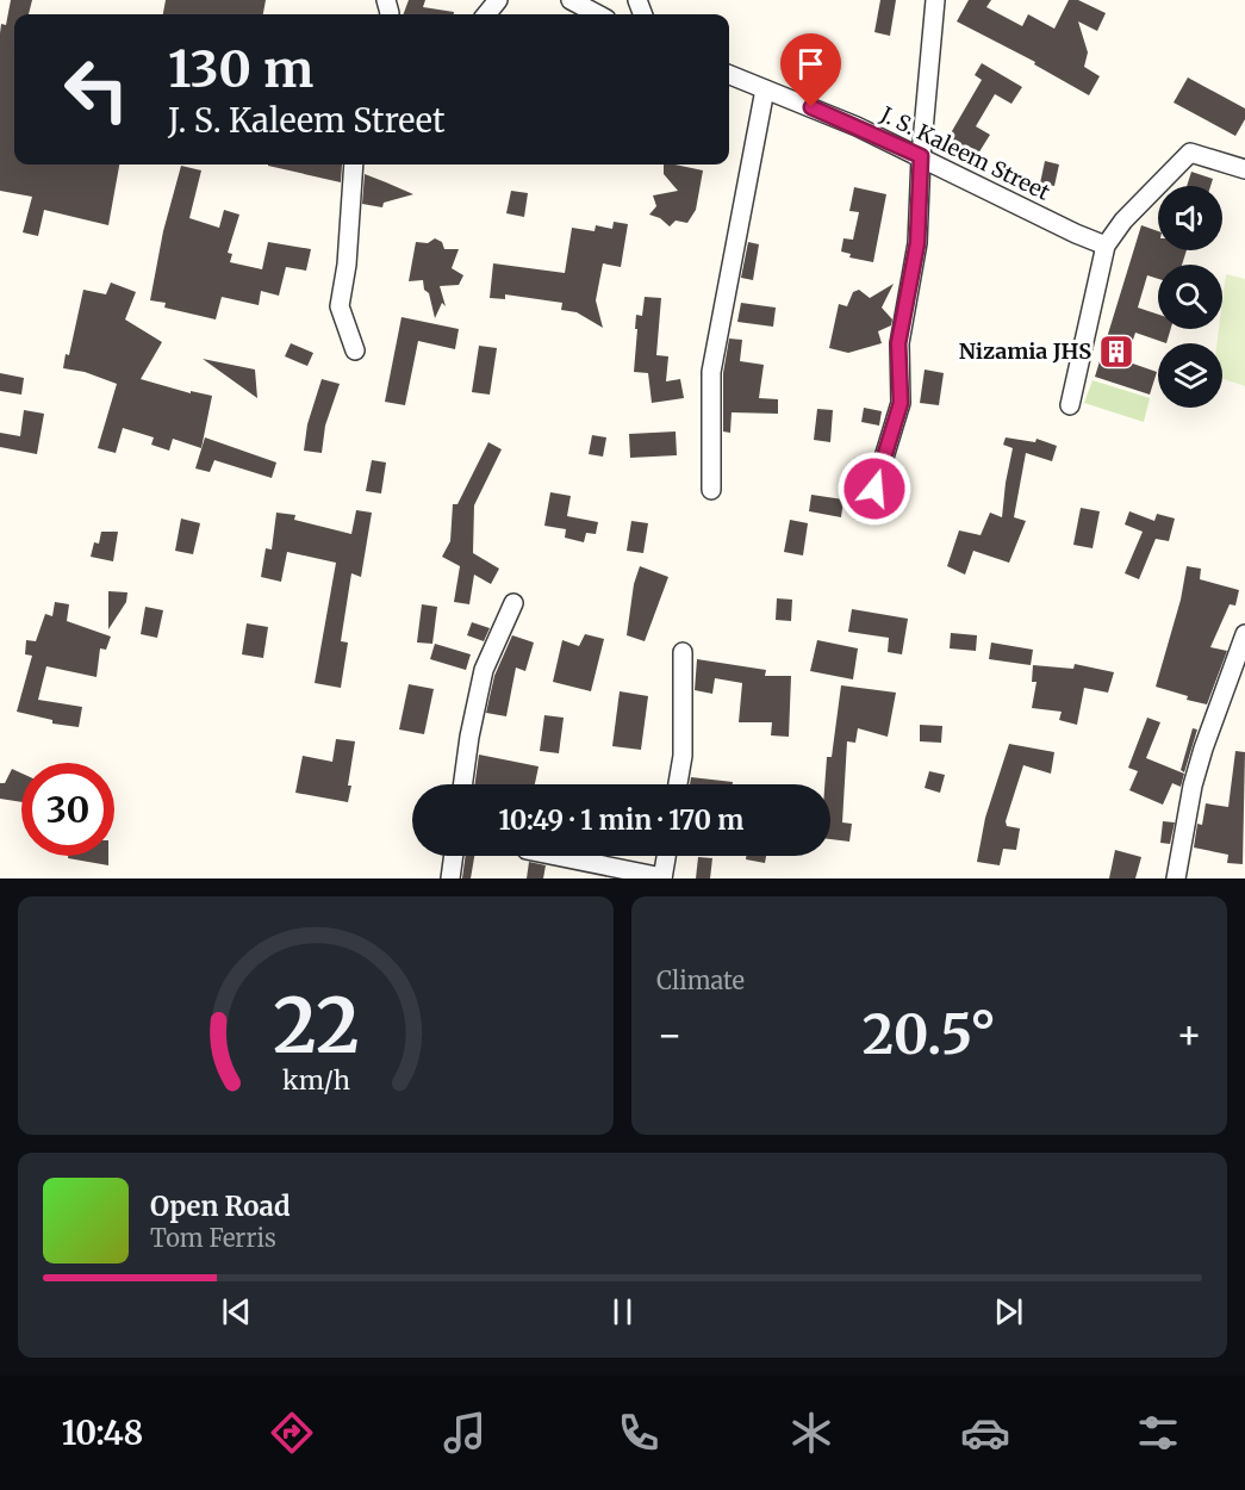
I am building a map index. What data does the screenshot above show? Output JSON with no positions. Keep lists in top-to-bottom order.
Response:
{
  "streets": {
    "street": ["J. S. Kaleem Street"]
  },
  "places": {
    "building": ["Nizamia JHS"]
  },
  "page": {
    "turn": ["130 m", "J. S. Kaleem Street"],
    "limit": "30",
    "trip": "10:49 · 1 min · 170 m",
    "tile": "Climate",
    "heat": ["−", "20.5°", "+"],
    "song": ["Open Road", "Tom Ferris"],
    "tabs": "10:48",
    "gauge": ["22", "km/h"]
  }
}
